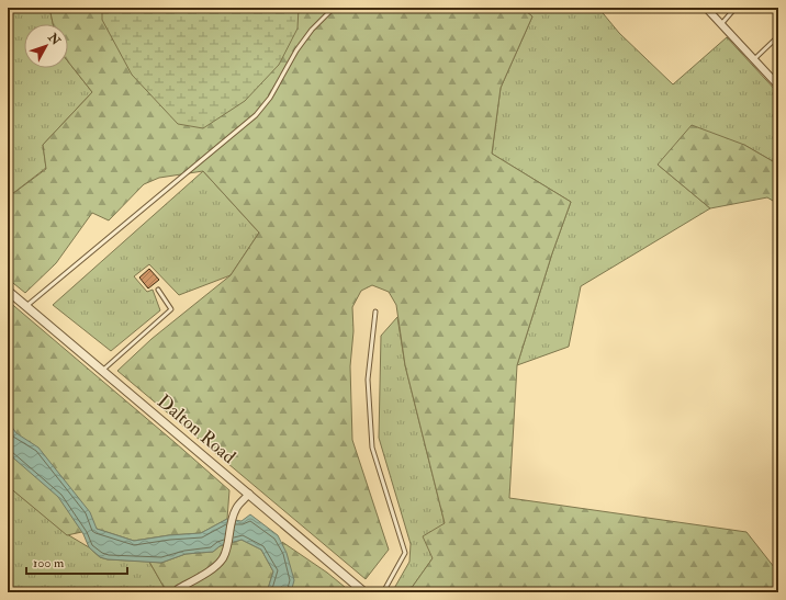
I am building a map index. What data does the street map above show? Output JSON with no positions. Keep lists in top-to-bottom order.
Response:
{
  "streets": {
    "street": ["Dalton Road"]
  },
  "scale_bar": "100 m",
  "north": "top right"
}
